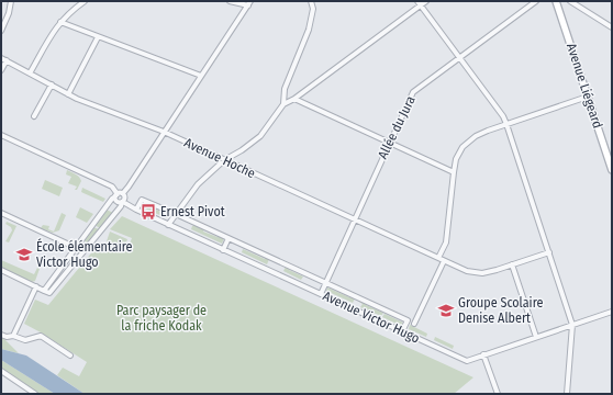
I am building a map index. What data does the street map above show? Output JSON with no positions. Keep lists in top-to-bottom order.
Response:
{
  "streets": {
    "street": [
      "Avenue Liégeard",
      "Allée du Jura",
      "Avenue Hoche",
      "Avenue Victor Hugo"
    ]
  },
  "crossings": [
    ["Allée du Jura", "Avenue Hoche"],
    ["Allée du Jura", "Avenue Victor Hugo"]
  ],
  "parks": ["Parc paysager de la friche Kodak"],
  "places": {
    "bus stop": ["Ernest Pivot"],
    "school or university": ["École élémentaire Victor Hugo", "Groupe Scolaire Denise Albert"]
  }
}
